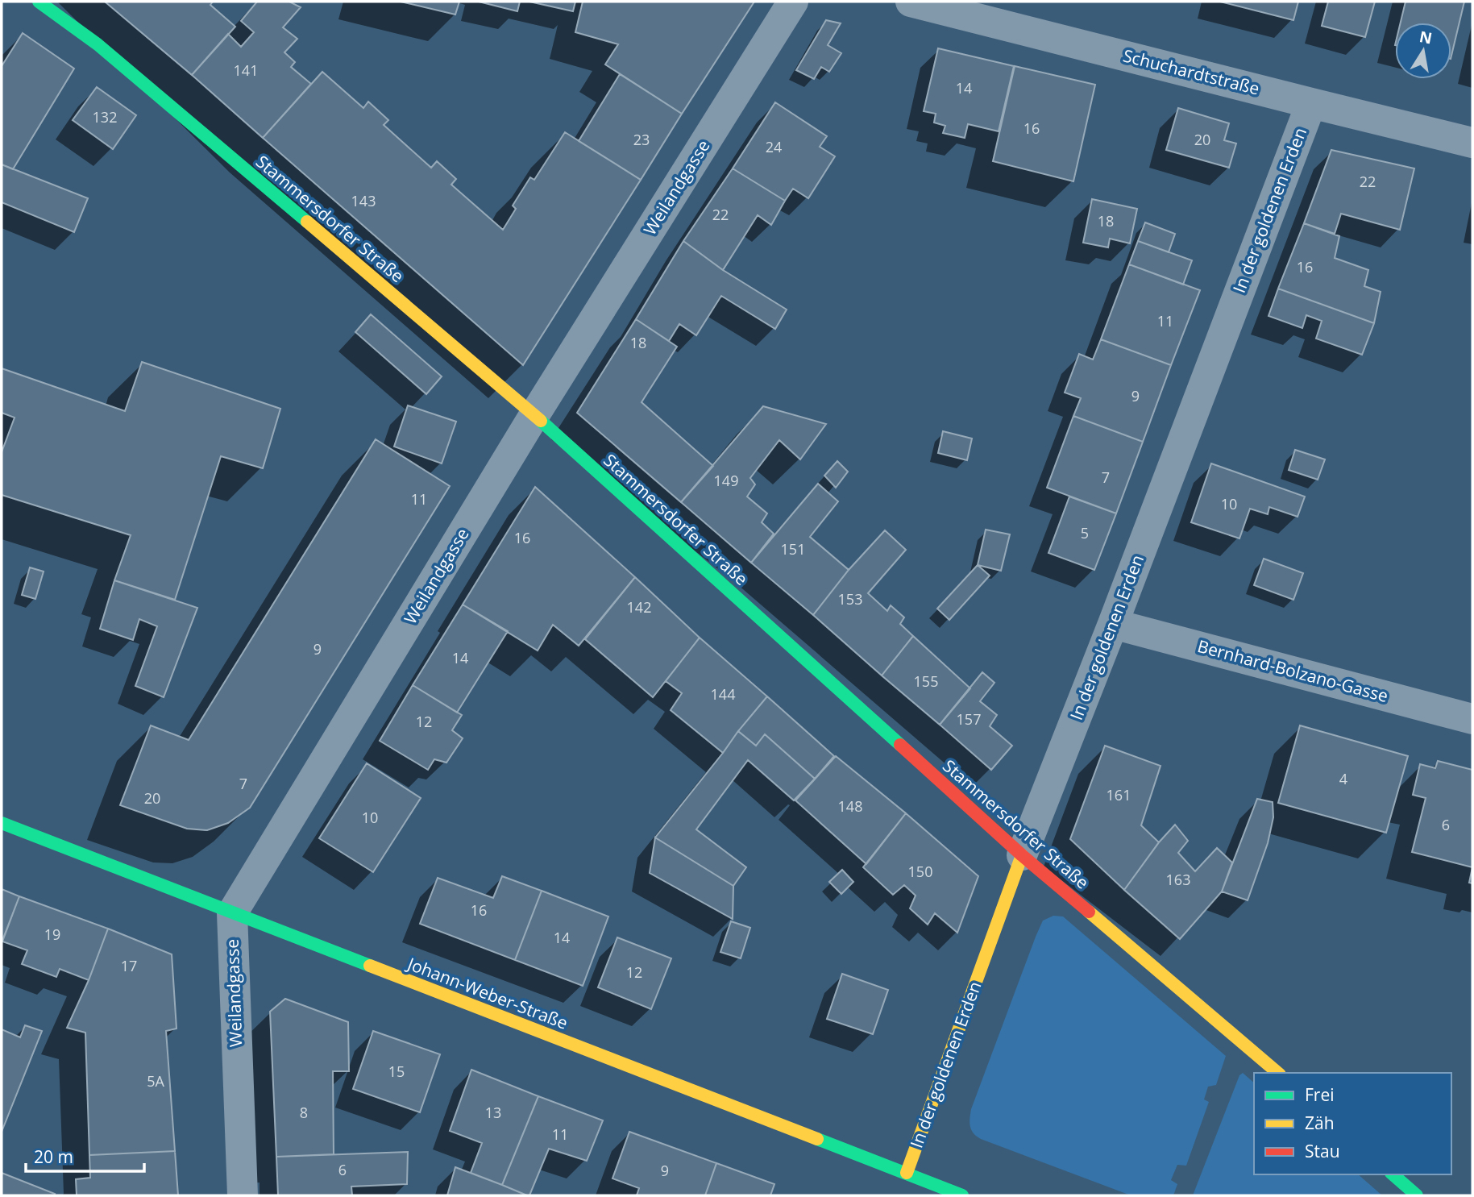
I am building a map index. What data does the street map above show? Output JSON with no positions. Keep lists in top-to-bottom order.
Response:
{
  "streets": {
    "main road": ["In der goldenen Erden", "Stammersdorfer Straße", "Johann-Weber-Straße"],
    "street": ["Schuchardtstraße", "Weilandgasse", "Bernhard-Bolzano-Gasse"]
  },
  "crossings": [
    ["Schuchardtstraße", "In der goldenen Erden"],
    ["Weilandgasse", "Stammersdorfer Straße"],
    ["Weilandgasse", "Johann-Weber-Straße"],
    ["In der goldenen Erden", "Stammersdorfer Straße"],
    ["In der goldenen Erden", "Bernhard-Bolzano-Gasse"],
    ["In der goldenen Erden", "Johann-Weber-Straße"]
  ],
  "house_numbers": [
    "141",
    "14",
    "132",
    "16",
    "23",
    "20",
    "24",
    "22",
    "143",
    "22",
    "18",
    "16",
    "11",
    "18",
    "9",
    "7",
    "149",
    "11",
    "10",
    "5",
    "16",
    "151",
    "153",
    "142",
    "9",
    "14",
    "155",
    "144",
    "157",
    "12",
    "4",
    "7",
    "161",
    "20",
    "148",
    "10",
    "6",
    "150",
    "163",
    "16",
    "19",
    "14",
    "17",
    "12",
    "15",
    "5A",
    "8",
    "13",
    "11",
    "6",
    "9"
  ],
  "legend": ["Frei", "Zäh", "Stau"],
  "scale_bar": "20 m",
  "north": "top"
}
